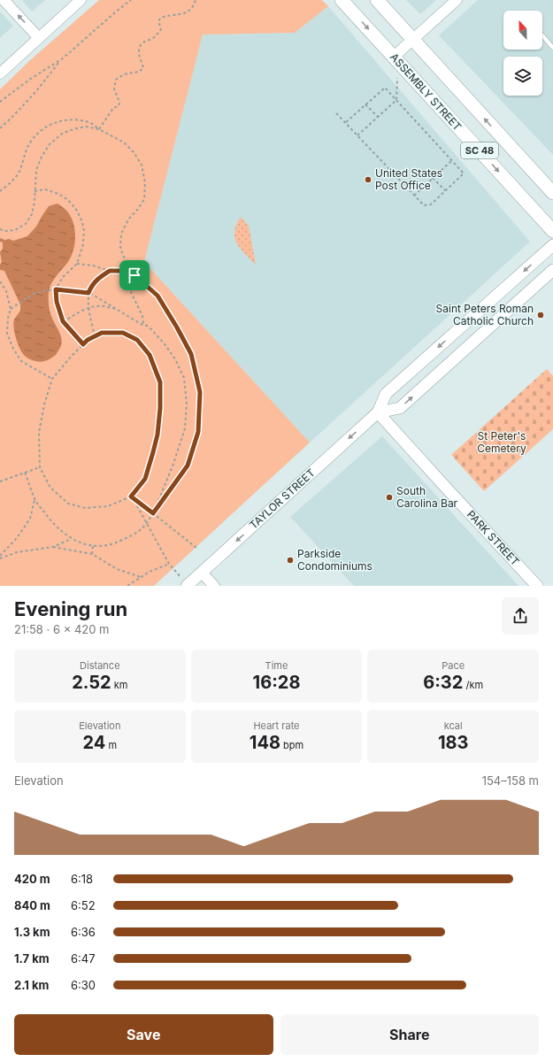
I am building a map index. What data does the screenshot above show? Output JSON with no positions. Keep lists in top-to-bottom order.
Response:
{
  "streets": {
    "main road": [
      "ASSEMBLY STREET",
      "SC 48",
      "TAYLOR STREET",
      "PARK STREET"
    ]
  },
  "crossings": [
    ["TAYLOR STREET", "PARK STREET"]
  ],
  "parks": ["St Peter's Cemetery"],
  "places": [
    "United States Post Office",
    "Saint Peters Roman Catholic Church",
    "South Carolina Bar",
    "Parkside Condominiums"
  ],
  "north": "top",
  "page": {
    "heading": ["Evening run", "21:58 · 6 × 420 m"],
    "stats": [
      ["Distance", "2.52 km"],
      ["Time", "16:28"],
      ["Pace", "6:32 /km"],
      ["Elevation", "24 m"],
      ["Heart rate", "148 bpm"],
      ["kcal", "183"]
    ],
    "chart": ["Elevation", "154–158 m"],
    "list": [
      {
        "name": "420 m",
        "note": "6:18"
      },
      {
        "name": "840 m",
        "note": "6:52"
      },
      {
        "name": "1.3 km",
        "note": "6:36"
      },
      {
        "name": "1.7 km",
        "note": "6:47"
      },
      {
        "name": "2.1 km",
        "note": "6:30"
      }
    ],
    "buttons": ["Save", "Share"]
  }
}
